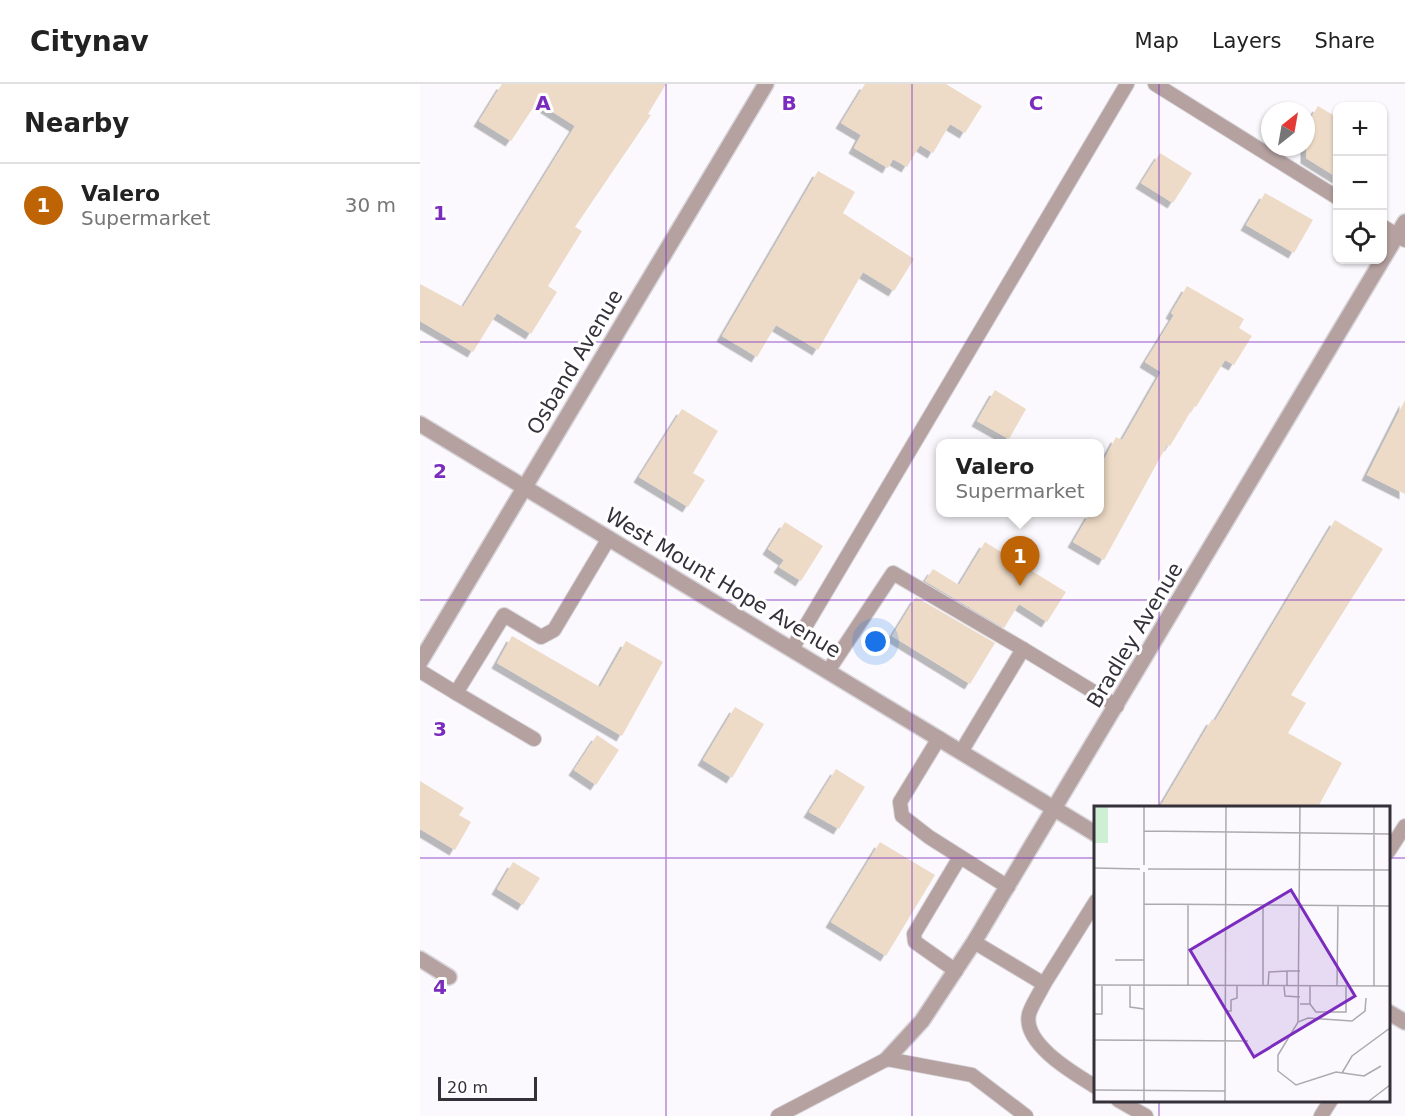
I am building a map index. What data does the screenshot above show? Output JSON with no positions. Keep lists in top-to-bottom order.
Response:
{
  "streets": {
    "street": ["Osband Avenue", "West Mount Hope Avenue", "Bradley Avenue"]
  },
  "crossings": [
    ["Osband Avenue", "West Mount Hope Avenue"],
    ["West Mount Hope Avenue", "Bradley Avenue"]
  ],
  "scale_bar": "20 m",
  "north": "top right",
  "page": {
    "header": "Citynav",
    "nav": ["Map", "Layers", "Share"],
    "heading": "Nearby",
    "map_buttons": ["+", "−"],
    "list": [
      {
        "mark": "1",
        "name": "Valero",
        "note": "Supermarket",
        "value": "30 m"
      }
    ],
    "popup": ["Valero", "Supermarket"],
    "pins": "1",
    "scale": "20 m"
  },
  "grid": {
    "columns": ["A", "B", "C"],
    "rows": [
      "1",
      "2",
      "3",
      "4"
    ]
  }
}
